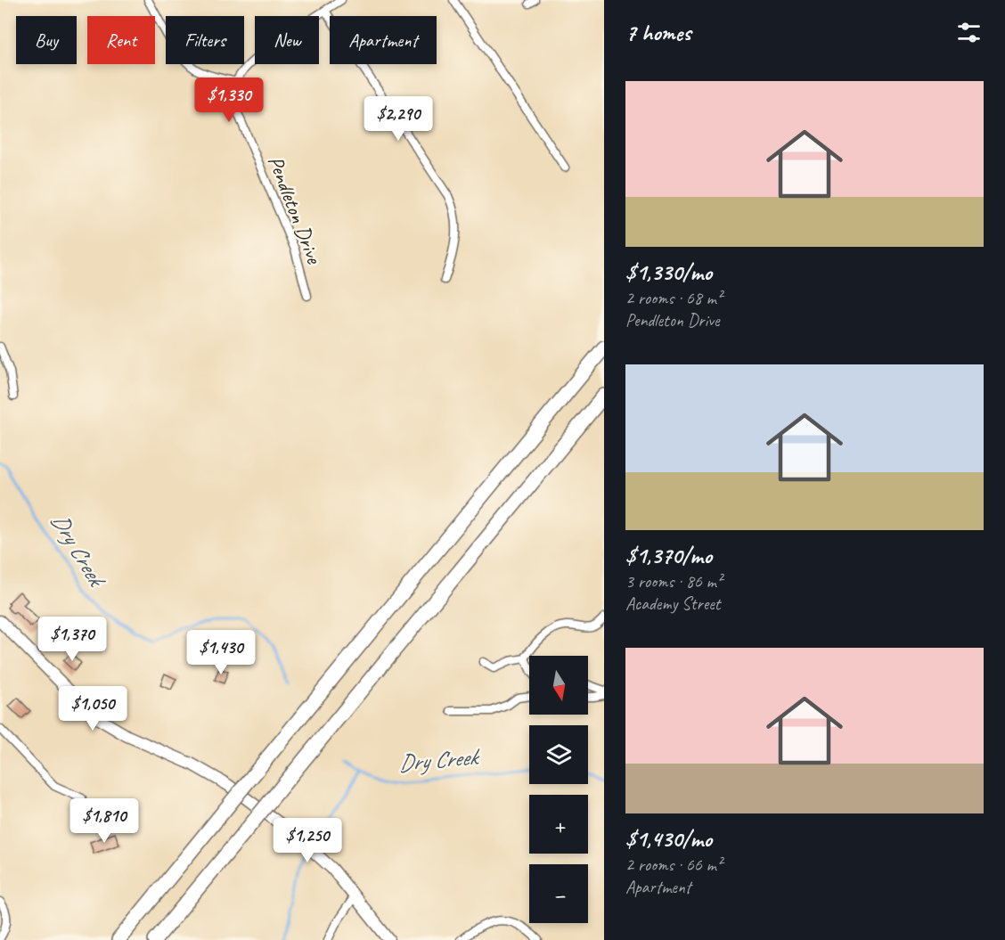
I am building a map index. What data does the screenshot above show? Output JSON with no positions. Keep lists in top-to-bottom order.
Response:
{
  "streets": {
    "street": ["Pendleton Drive"]
  },
  "water": ["Dry Creek"],
  "north": "bottom",
  "page": {
    "heading": "7 homes",
    "chip": [
      "Buy",
      "Rent",
      "Filters",
      "New",
      "Apartment"
    ],
    "list": [
      {
        "name": "$1,330/mo",
        "note": "2 rooms · 68 m² · Pendleton Drive"
      },
      {
        "name": "$1,370/mo",
        "note": "3 rooms · 86 m² · Academy Street"
      },
      {
        "name": "$1,430/mo",
        "note": "2 rooms · 66 m² · Apartment"
      }
    ],
    "price": [
      "$1,330",
      "$2,290",
      "$1,370",
      "$1,430",
      "$1,050",
      "$1,810",
      "$1,250"
    ],
    "map_buttons": ["+", "−"]
  }
}
